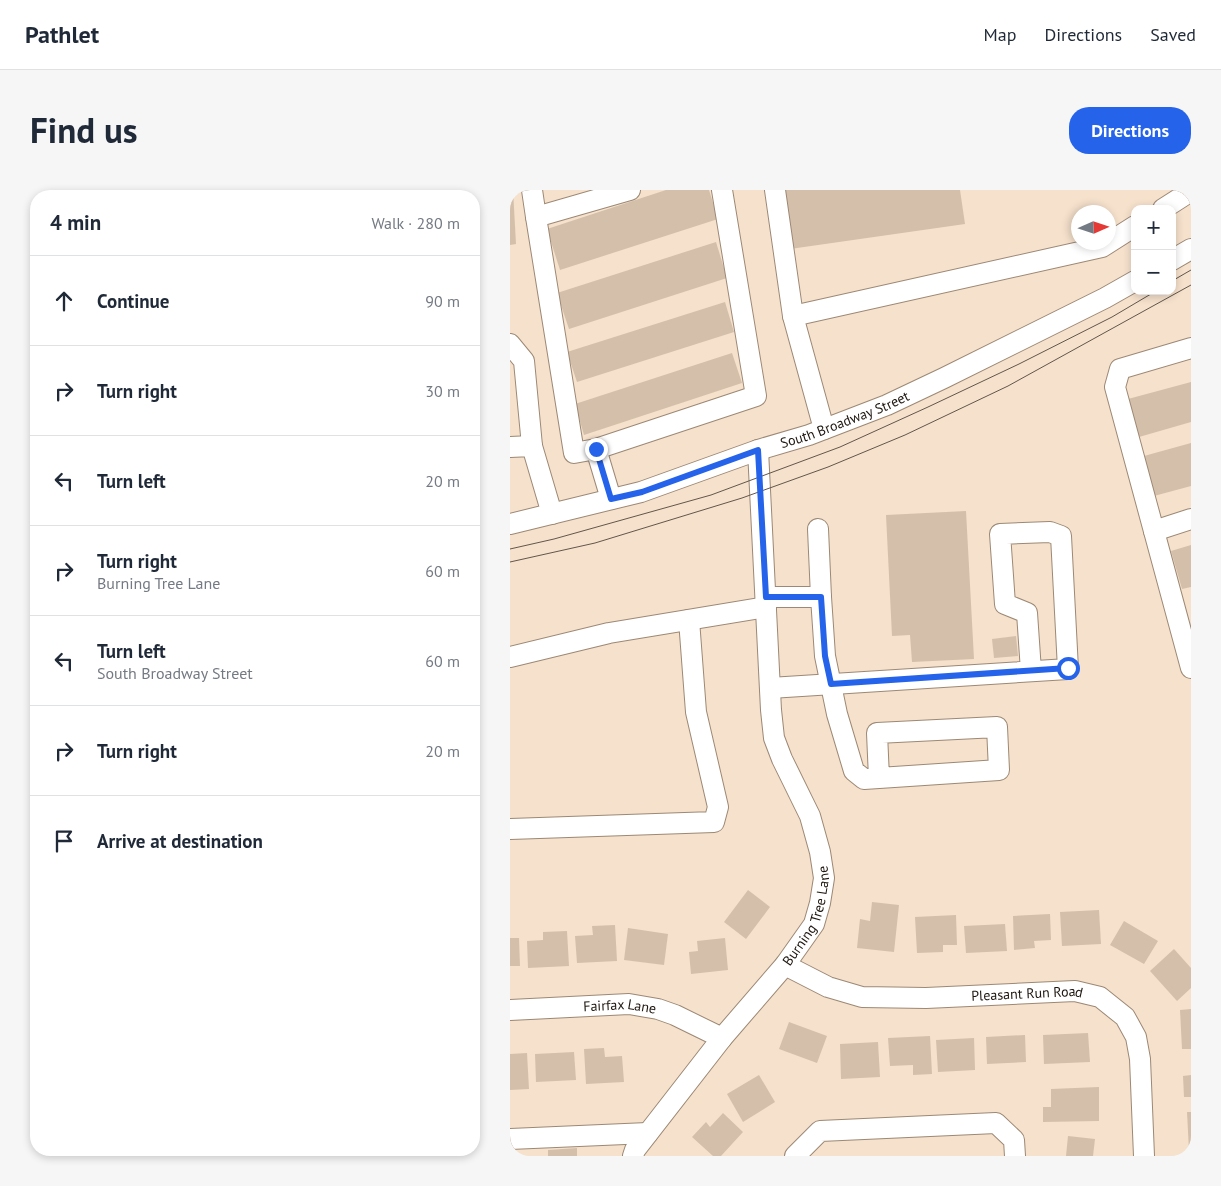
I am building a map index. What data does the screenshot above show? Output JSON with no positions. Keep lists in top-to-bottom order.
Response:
{
  "streets": {
    "street": [
      "South Broadway Street",
      "Burning Tree Lane",
      "Pleasant Run Road",
      "Fairfax Lane"
    ]
  },
  "crossings": [
    ["South Broadway Street", "Burning Tree Lane"],
    ["Burning Tree Lane", "Pleasant Run Road"],
    ["Burning Tree Lane", "Fairfax Lane"]
  ],
  "north": "right",
  "page": {
    "header": "Pathlet",
    "nav": ["Map", "Directions", "Saved"],
    "title": "Find us",
    "buttons": "Directions",
    "heading": ["4 min", "Walk · 280 m"],
    "map_buttons": ["+", "−"],
    "list": [
      ["Continue", "90 m"],
      ["Turn right", "30 m"],
      ["Turn left", "20 m"],
      ["Turn right", "Burning Tree Lane", "60 m"],
      ["Turn left", "South Broadway Street", "60 m"],
      ["Turn right", "20 m"],
      "Arrive at destination"
    ]
  }
}
